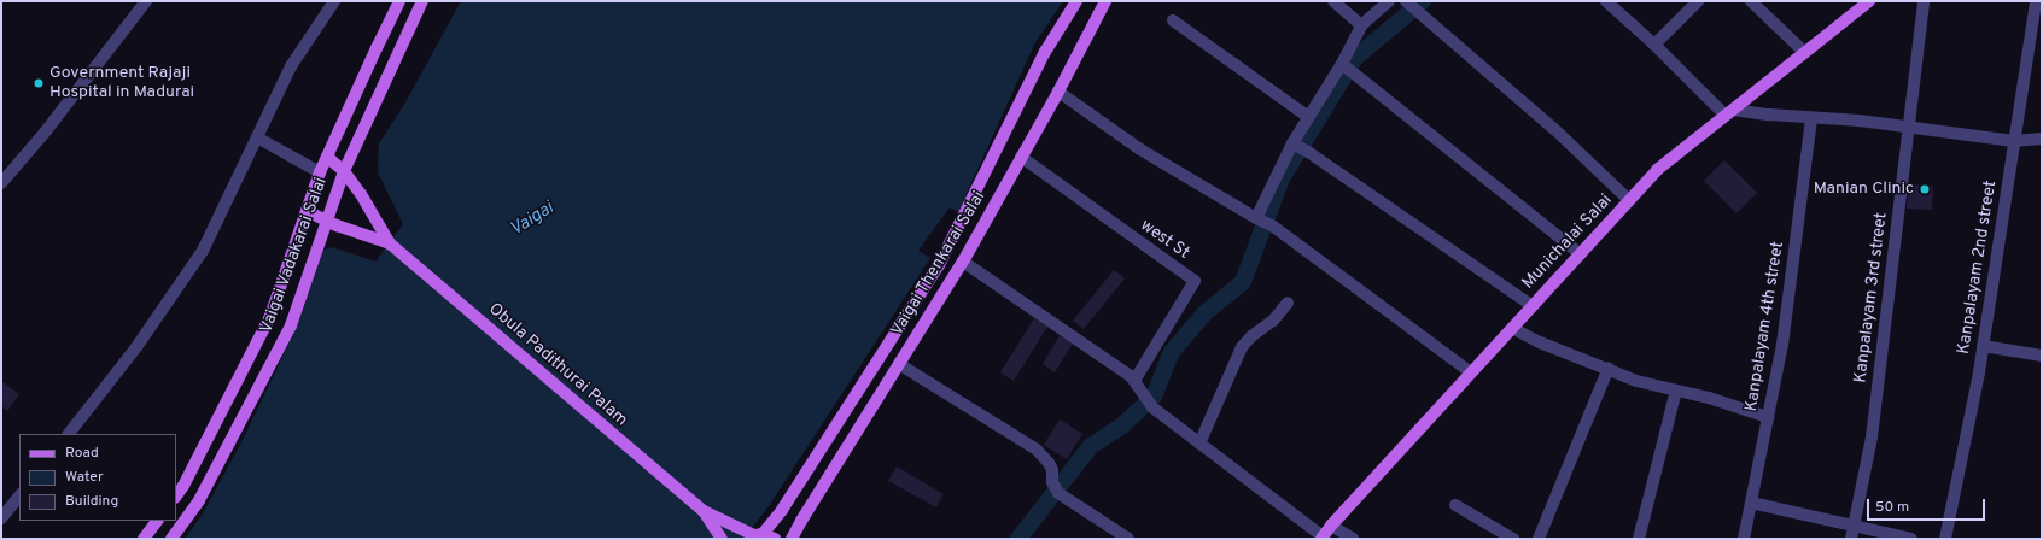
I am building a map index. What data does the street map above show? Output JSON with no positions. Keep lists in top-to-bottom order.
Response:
{
  "streets": {
    "main road": [
      "Munichalai Salai",
      "Vaigai Vadakarai Salai",
      "Vaigai Thenkarai Salai",
      "Obula Padithurai Palam"
    ],
    "street": [
      "west St",
      "Kanpalayam 2nd street",
      "Kanpalayam 3rd street",
      "Kanpalayam 4th street"
    ]
  },
  "crossings": [
    ["west St", "Vaigai Thenkarai Salai"],
    ["Vaigai Vadakarai Salai", "Obula Padithurai Palam"],
    ["Vaigai Thenkarai Salai", "Obula Padithurai Palam"]
  ],
  "water": ["Vaigai"],
  "places": ["Government Rajaji Hospital in Madurai", "Manian Clinic"],
  "legend": ["Road", "Water", "Building"],
  "scale_bar": "50 m"
}
